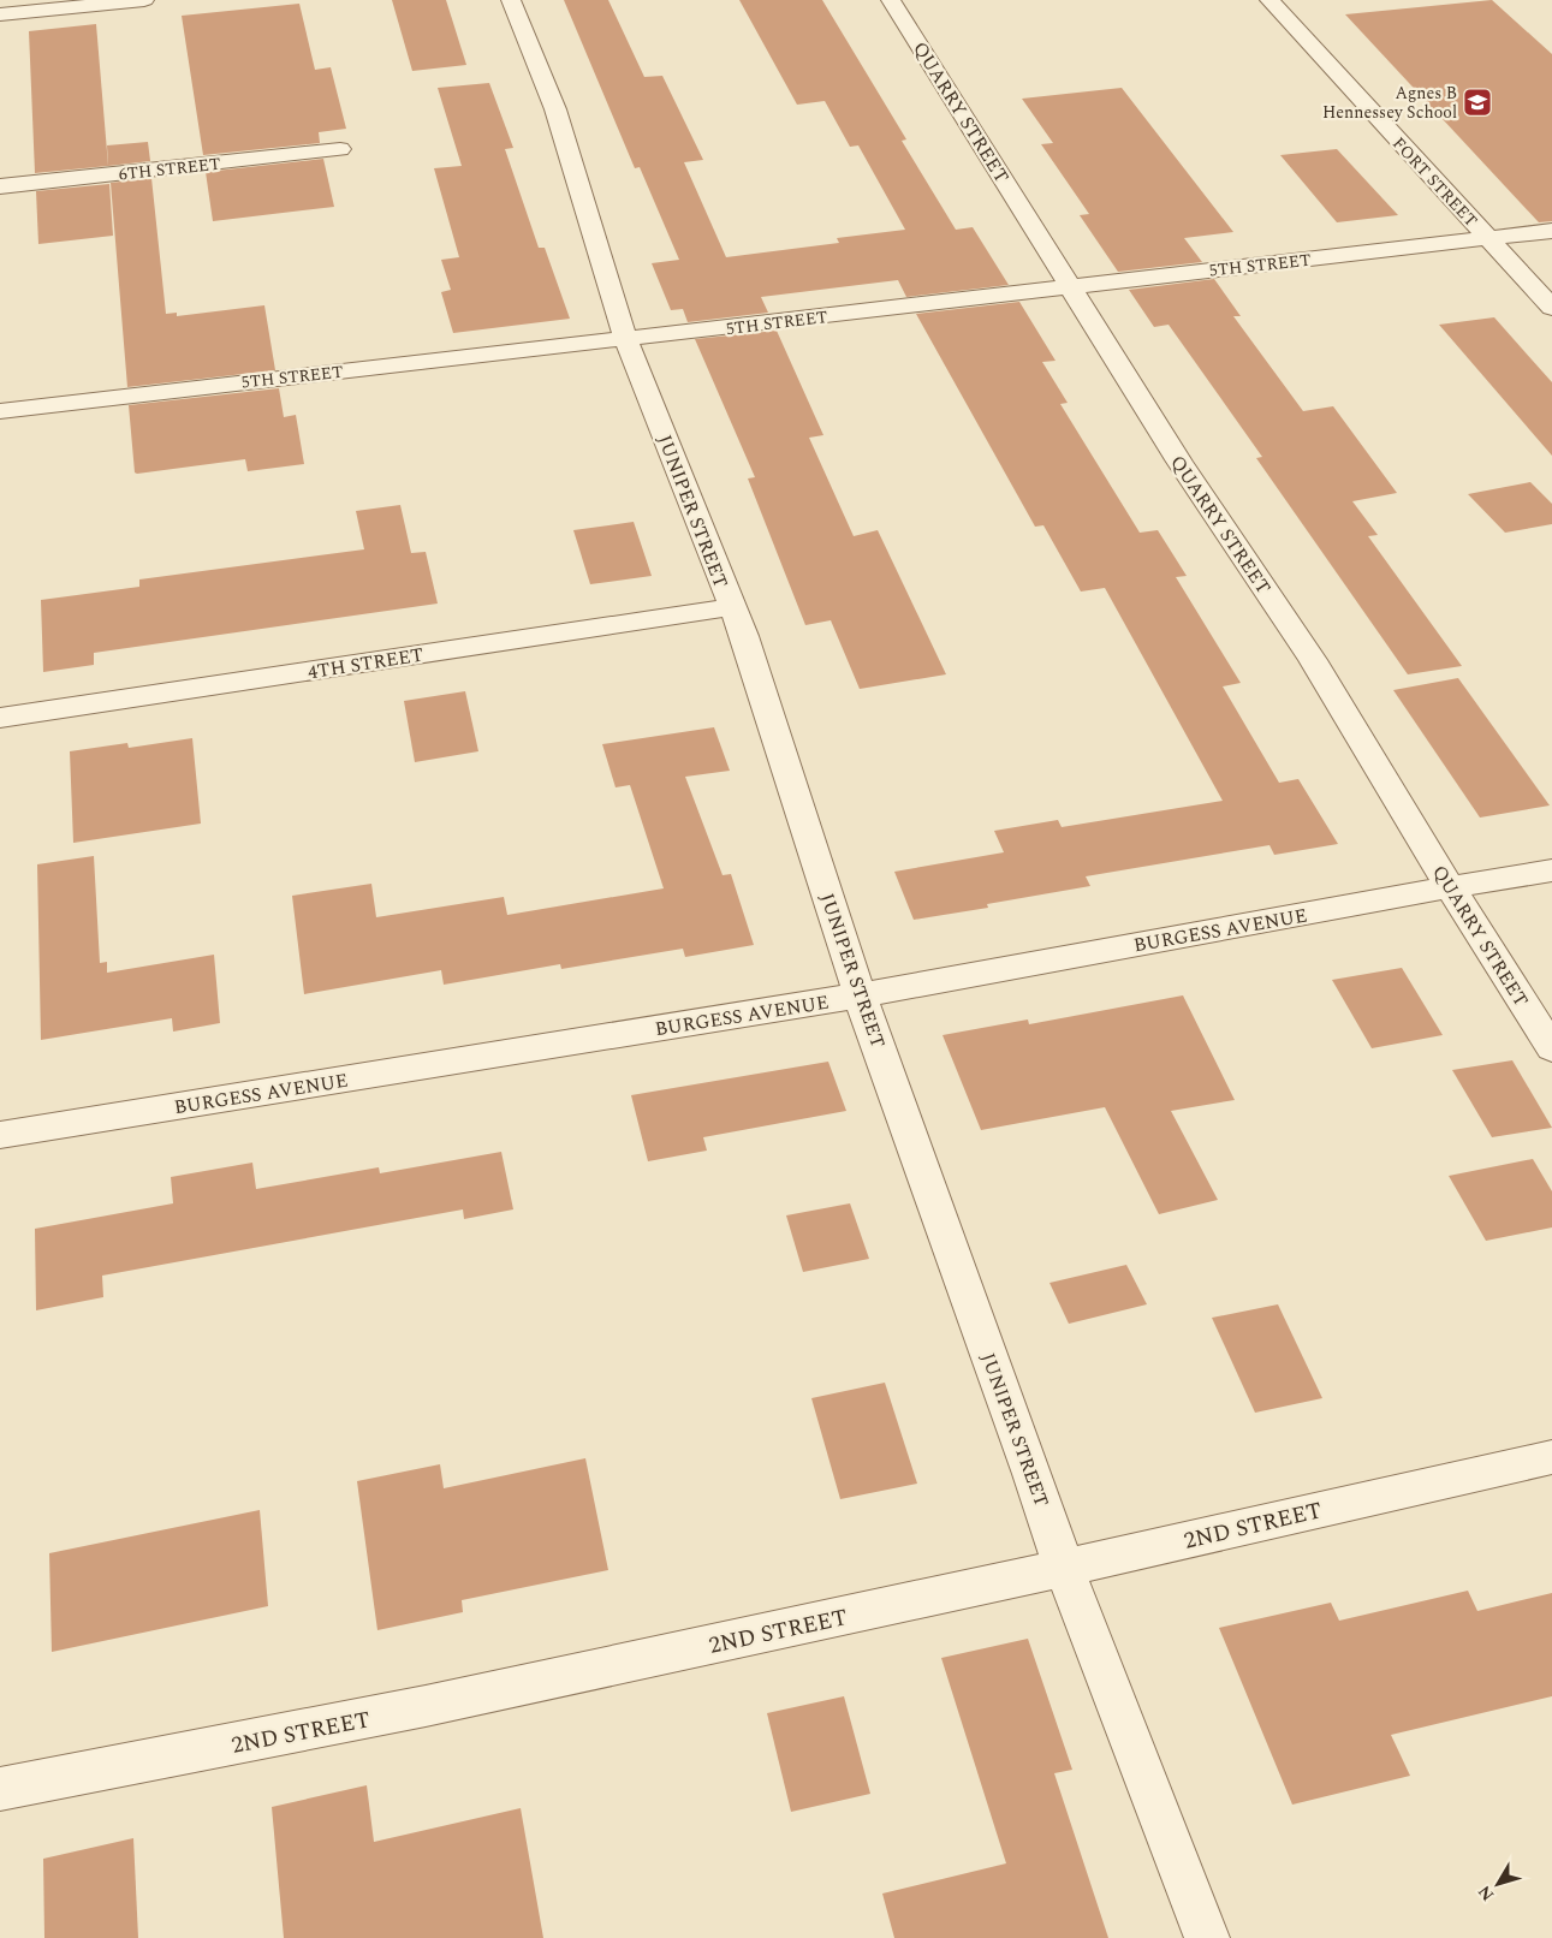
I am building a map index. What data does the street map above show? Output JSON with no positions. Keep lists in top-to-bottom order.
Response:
{
  "streets": {
    "street": [
      "QUARRY STREET",
      "6TH STREET",
      "FORT STREET",
      "5TH STREET",
      "JUNIPER STREET",
      "4TH STREET",
      "BURGESS AVENUE",
      "2ND STREET"
    ]
  },
  "crossings": [
    ["QUARRY STREET", "5TH STREET"],
    ["QUARRY STREET", "BURGESS AVENUE"],
    ["FORT STREET", "5TH STREET"],
    ["5TH STREET", "JUNIPER STREET"],
    ["JUNIPER STREET", "4TH STREET"],
    ["JUNIPER STREET", "BURGESS AVENUE"],
    ["JUNIPER STREET", "2ND STREET"]
  ],
  "places": {
    "school or university": ["Agnes B Hennessey School"]
  },
  "north": "bottom left"
}
